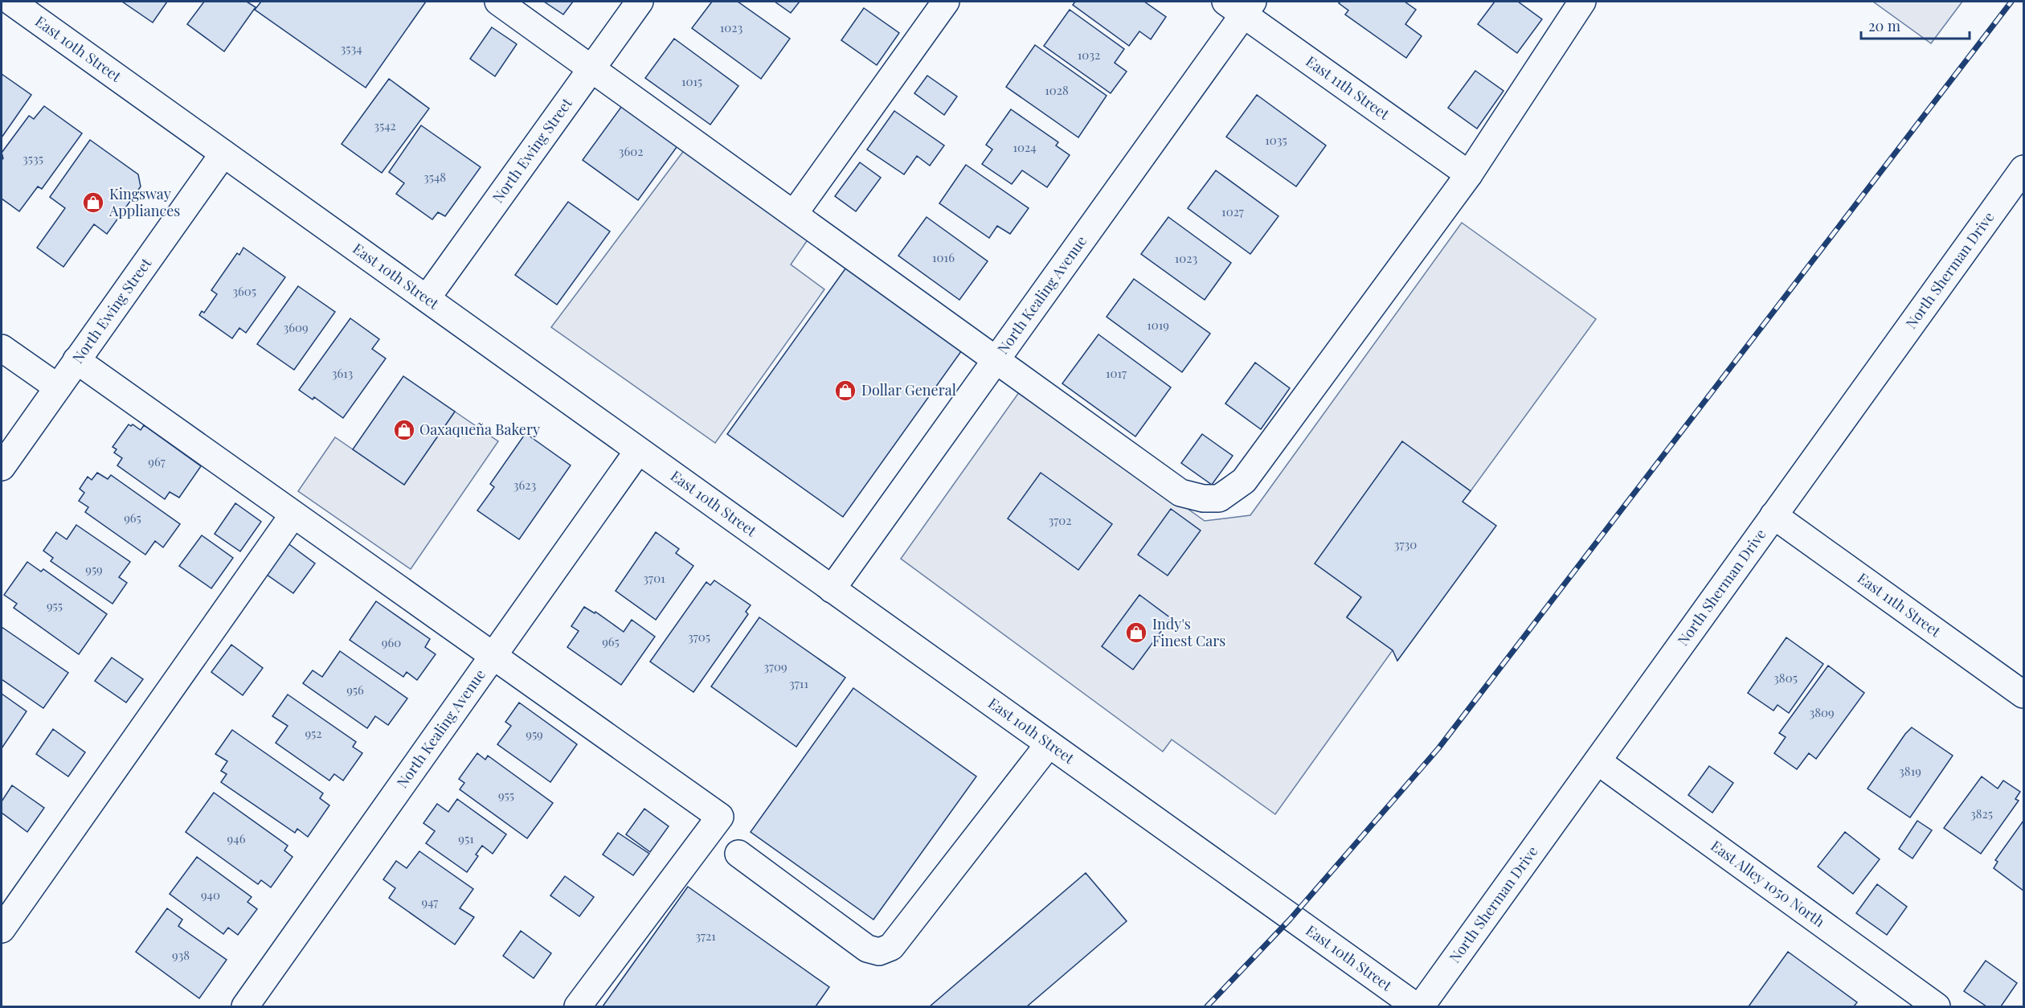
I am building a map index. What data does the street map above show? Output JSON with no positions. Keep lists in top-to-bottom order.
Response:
{
  "streets": {
    "main road": [
      "East 10th Street",
      "East 11th Street",
      "North Ewing Street",
      "North Sherman Drive",
      "North Kealing Avenue",
      "East Alley 1050 North"
    ]
  },
  "crossings": [
    ["East 10th Street", "North Ewing Street"],
    ["East 10th Street", "North Kealing Avenue"],
    ["East 11th Street", "North Sherman Drive"],
    ["East 11th Street", "North Kealing Avenue"],
    ["North Sherman Drive", "East Alley 1050 North"]
  ],
  "places": {
    "shop": [
      "Kingsway Appliances",
      "Dollar General",
      "Oaxaqueña Bakery",
      "Indy's Finest Cars"
    ]
  },
  "house_numbers": [
    "1023",
    "3534",
    "1032",
    "1015",
    "1028",
    "3542",
    "1035",
    "1024",
    "3602",
    "3535",
    "3548",
    "1027",
    "1016",
    "1023",
    "3605",
    "1019",
    "3609",
    "3613",
    "1017",
    "967",
    "3623",
    "965",
    "3702",
    "3730",
    "959",
    "3701",
    "955",
    "3705",
    "965",
    "960",
    "3709",
    "3805",
    "3711",
    "956",
    "3809",
    "952",
    "959",
    "3819",
    "955",
    "3825",
    "946",
    "951",
    "940",
    "947",
    "3721",
    "938"
  ],
  "scale_bar": "20 m"
}
